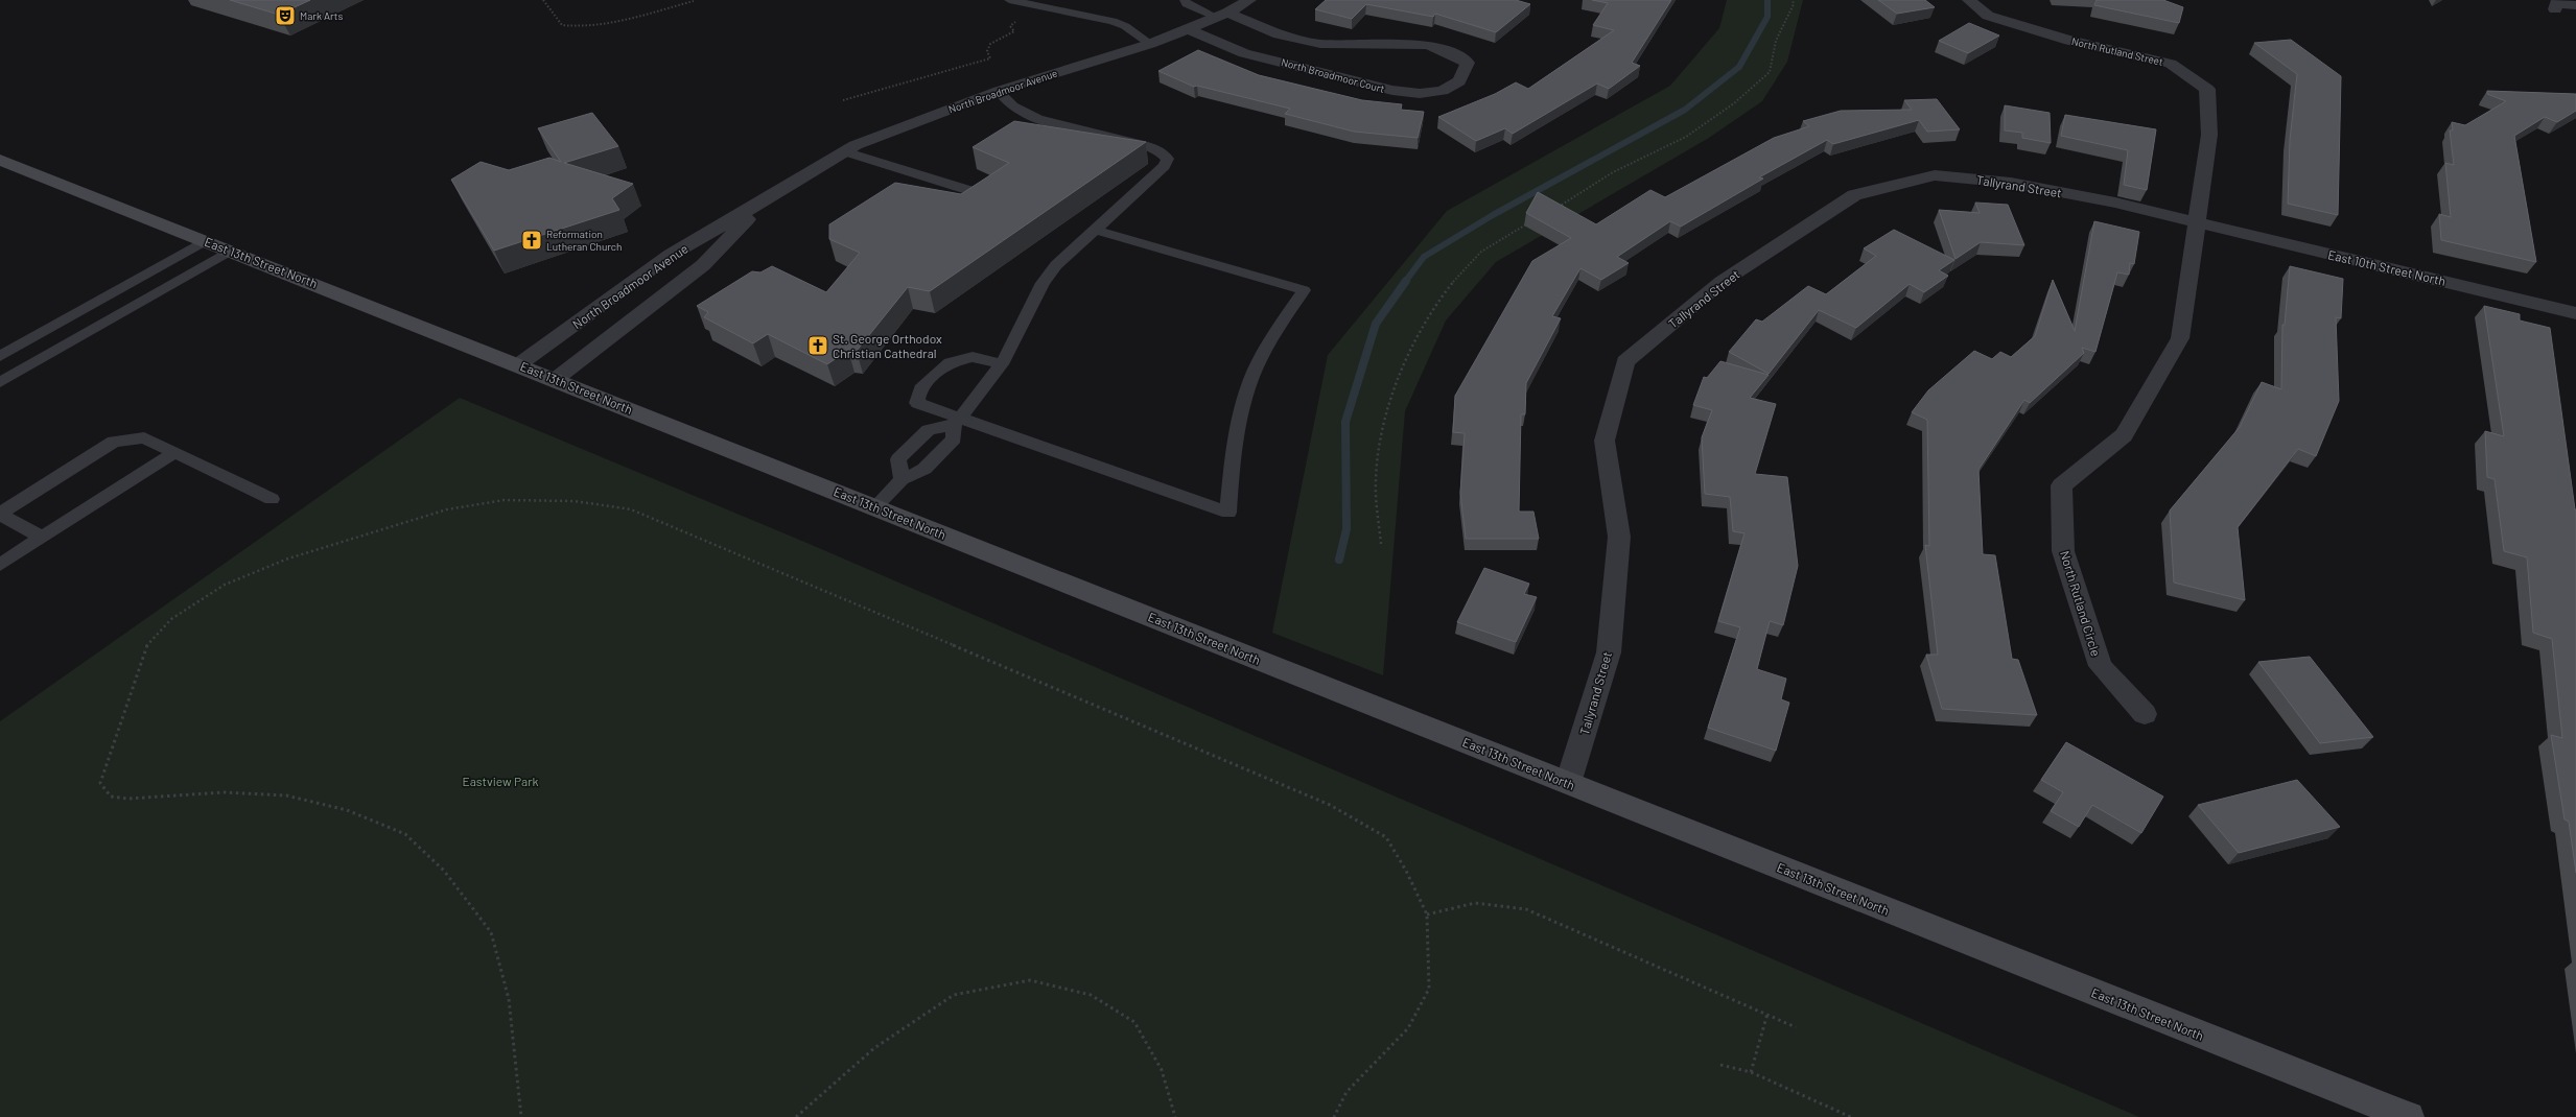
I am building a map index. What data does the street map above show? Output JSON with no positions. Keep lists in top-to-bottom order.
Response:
{
  "streets": {
    "main road": ["East 13th Street North"],
    "street": [
      "North Rutland Street",
      "North Broadmoor Court",
      "North Broadmoor Avenue",
      "Tallyrand Street",
      "East 10th Street North",
      "North Rutland Circle"
    ]
  },
  "crossings": [
    ["North Rutland Street", "Tallyrand Street"],
    ["North Rutland Street", "East 10th Street North"],
    ["North Rutland Street", "North Rutland Circle"],
    ["North Broadmoor Court", "North Broadmoor Avenue"],
    ["North Broadmoor Avenue", "East 13th Street North"],
    ["Tallyrand Street", "East 13th Street North"],
    ["Tallyrand Street", "East 10th Street North"],
    ["Tallyrand Street", "North Rutland Circle"],
    ["East 10th Street North", "North Rutland Circle"]
  ],
  "parks": ["Eastview Park"],
  "places": {
    "theatre": ["Mark Arts"],
    "church": ["Reformation Lutheran Church", "St. George Orthodox Christian Cathedral"]
  }
}
